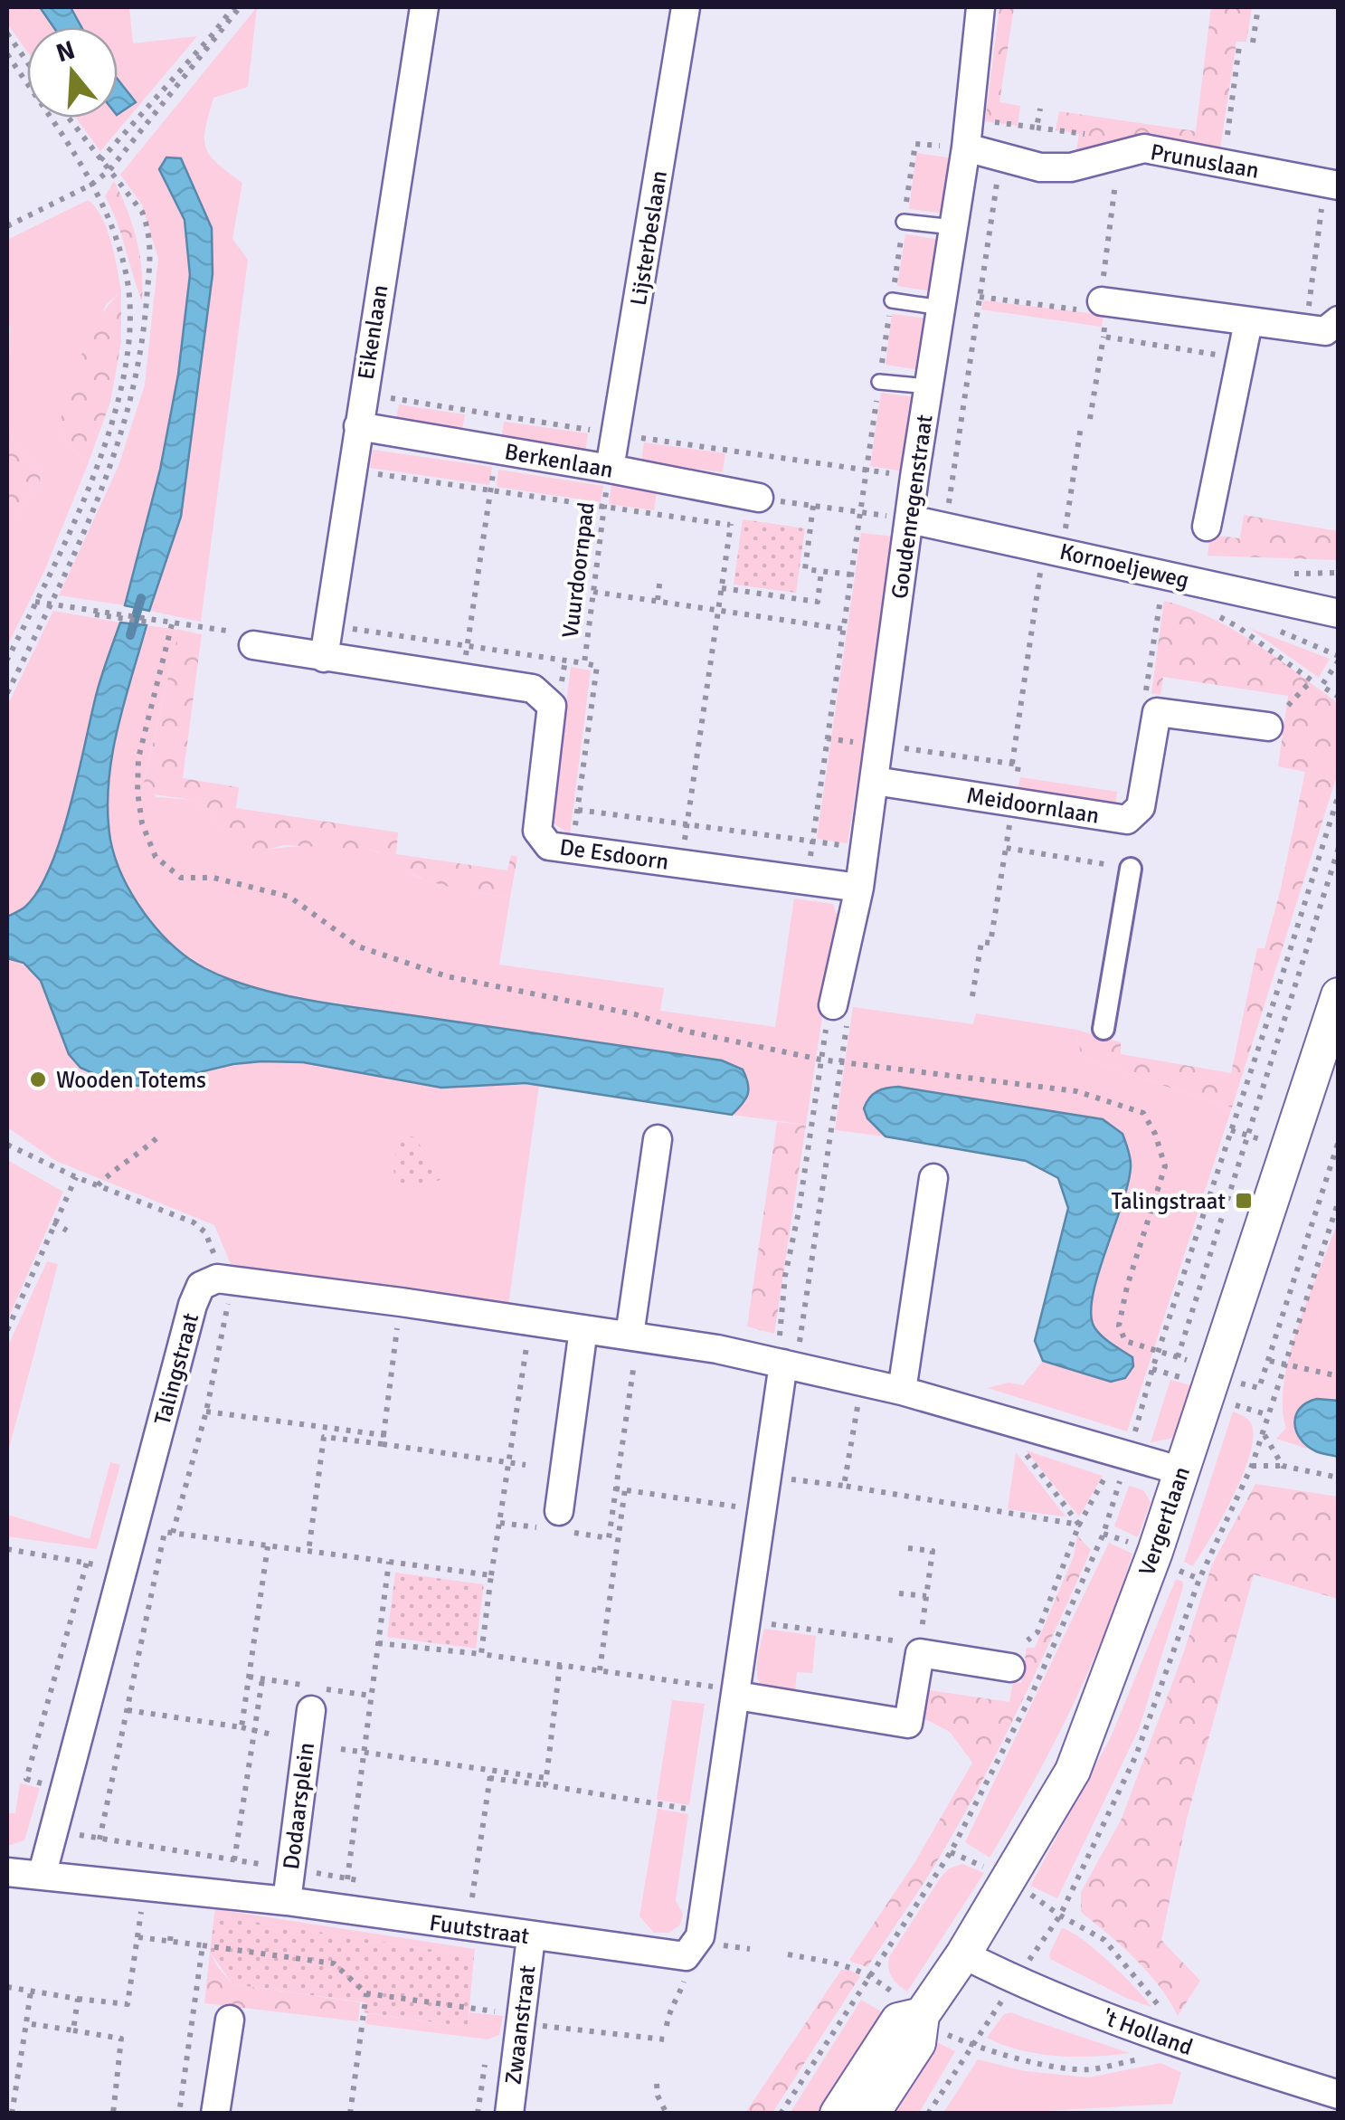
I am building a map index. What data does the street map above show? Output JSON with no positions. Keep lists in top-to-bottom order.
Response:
{
  "streets": {
    "street": [
      "Prunuslaan",
      "Lijsterbeslaan",
      "Eikenlaan",
      "Berkenlaan",
      "Goudenregenstraat",
      "Kornoeljeweg",
      "Meidoornlaan",
      "De Esdoorn",
      "Talingstraat",
      "Vergertlaan",
      "Dodaarsplein",
      "Fuutstraat",
      "Zwaanstraat",
      "'t Holland"
    ],
    "path": ["Vuurdoornpad"]
  },
  "crossings": [
    ["Prunuslaan", "Goudenregenstraat"],
    ["Lijsterbeslaan", "Berkenlaan"],
    ["Lijsterbeslaan", "Vuurdoornpad"],
    ["Eikenlaan", "Berkenlaan"],
    ["Eikenlaan", "De Esdoorn"],
    ["Berkenlaan", "Vuurdoornpad"],
    ["Goudenregenstraat", "Kornoeljeweg"],
    ["Goudenregenstraat", "Meidoornlaan"],
    ["Goudenregenstraat", "De Esdoorn"],
    ["Talingstraat", "Fuutstraat"],
    ["Vergertlaan", "'t Holland"],
    ["Dodaarsplein", "Fuutstraat"],
    ["Fuutstraat", "Zwaanstraat"]
  ],
  "places": {
    "other": ["Wooden Totems"],
    "transit": ["Talingstraat"]
  },
  "north": "top"
}
